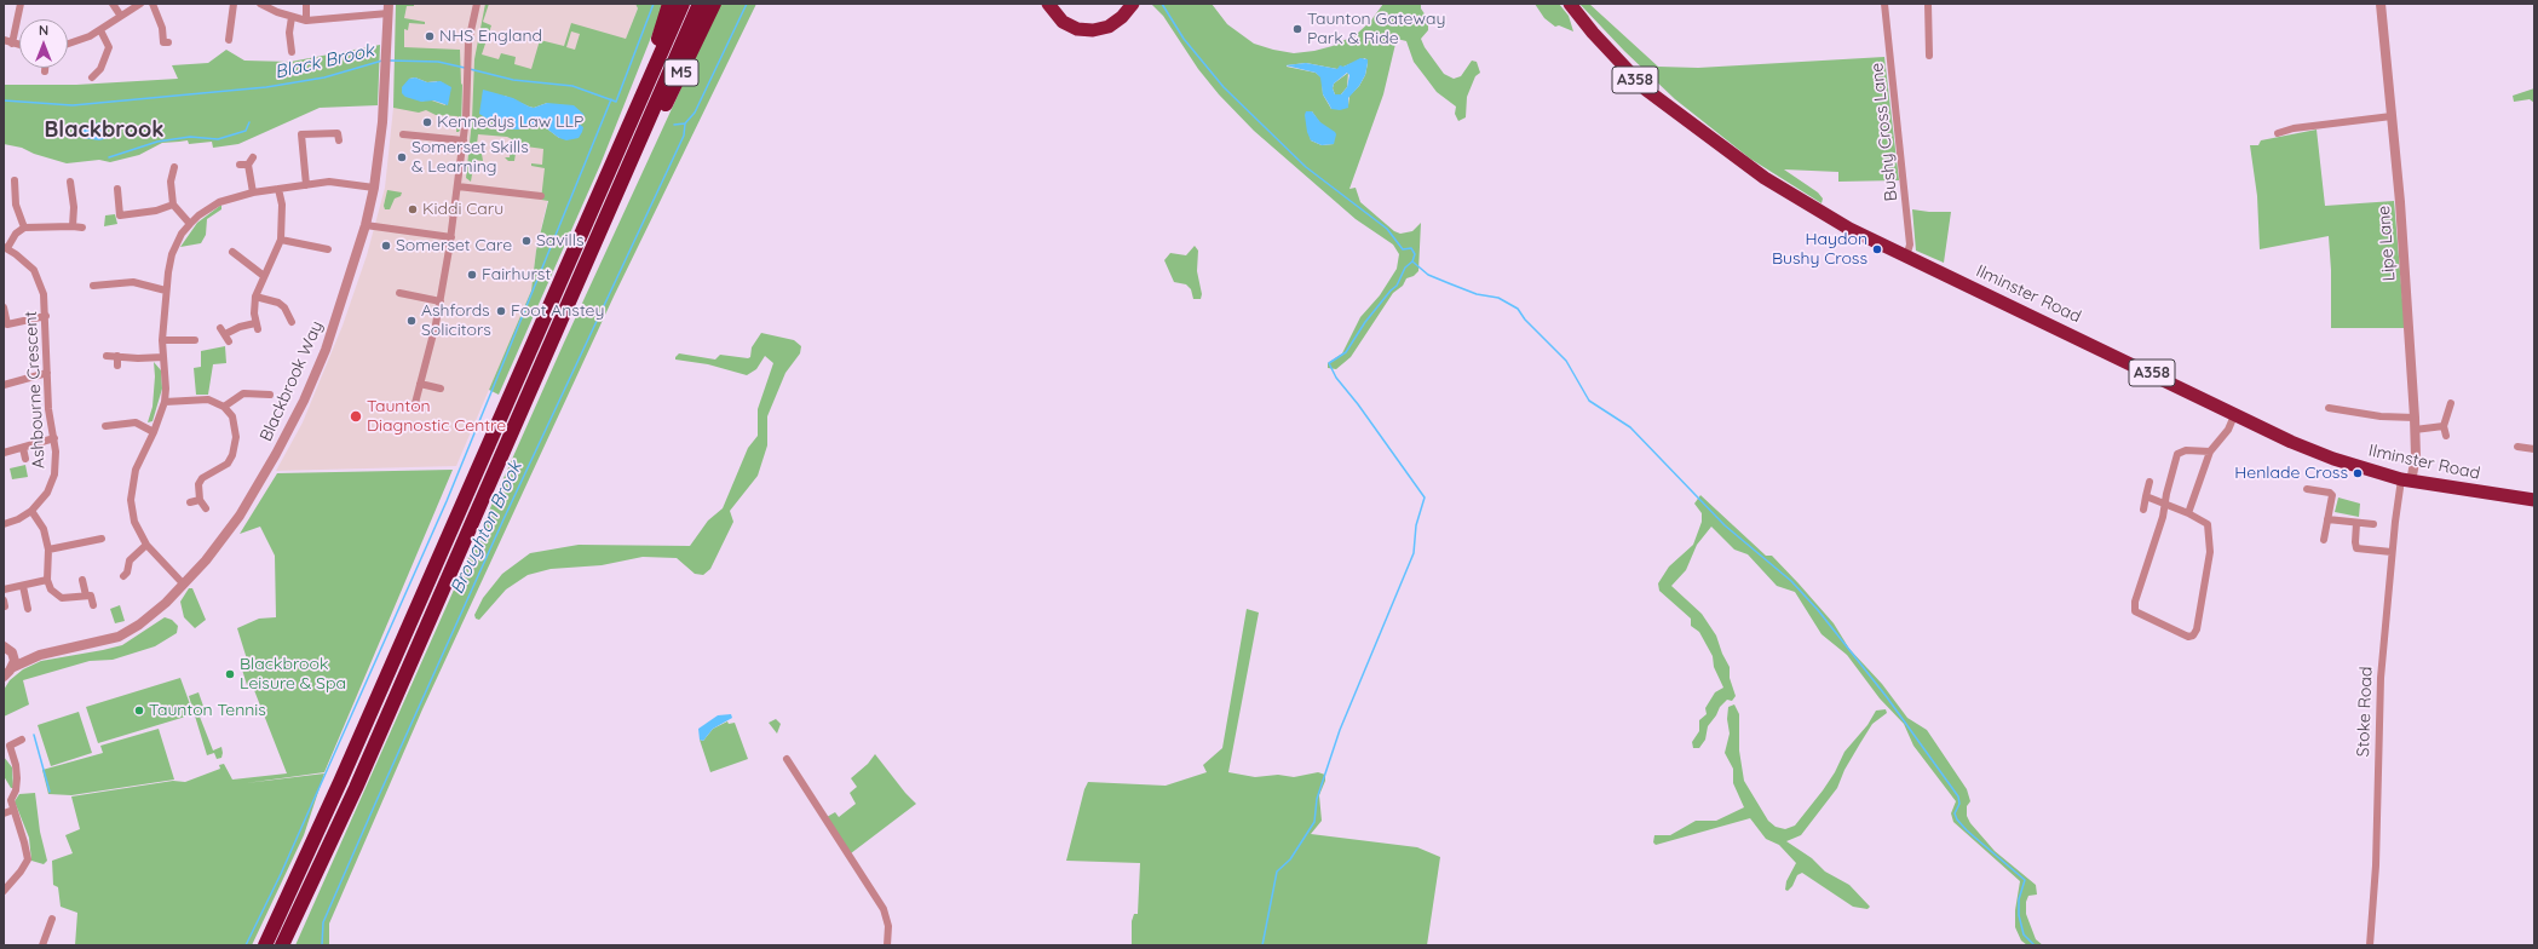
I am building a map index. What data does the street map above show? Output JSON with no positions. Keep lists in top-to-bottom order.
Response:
{
  "streets": {
    "highway": ["M5", "A358", "Ilminster Road"],
    "street": [
      "Bushy Cross Lane",
      "Lipe Lane",
      "Blackbrook Way",
      "Ashbourne Crescent",
      "Stoke Road"
    ]
  },
  "crossings": [
    ["Bushy Cross Lane", "Ilminster Road"],
    ["Lipe Lane", "Ilminster Road"],
    ["Lipe Lane", "Stoke Road"],
    ["Ilminster Road", "Stoke Road"]
  ],
  "districts": ["Blackbrook"],
  "water": ["Black Brook", "Broughton Brook"],
  "places": [
    "Taunton Gateway Park & Ride",
    "NHS England",
    "Kennedys Law LLP",
    "Somerset Skills & Learning",
    "Kiddi Caru",
    "Savills",
    "Somerset Care",
    "Haydon Bushy Cross",
    "Fairhurst",
    "Foot Anstey",
    "Ashfords Solicitors",
    "Taunton Diagnostic Centre",
    "Henlade Cross",
    "Blackbrook Leisure & Spa",
    "Taunton Tennis"
  ],
  "north": "top"
}
